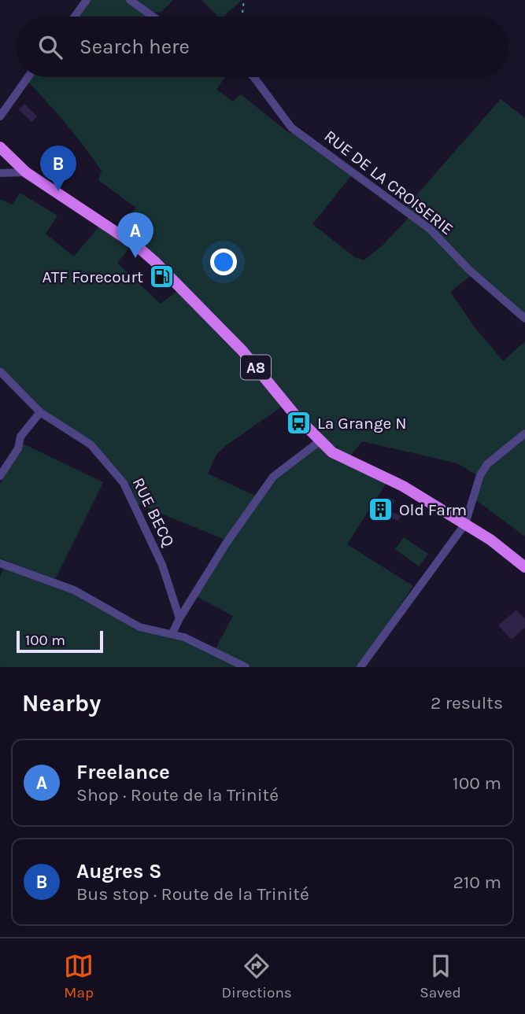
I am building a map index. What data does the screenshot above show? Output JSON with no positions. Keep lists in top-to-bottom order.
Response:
{
  "streets": {
    "main road": ["A8"],
    "street": ["RUE DE LA CROISERIE", "RUE BECQ"]
  },
  "places": {
    "fuel station": ["ATF Forecourt"],
    "bus stop": ["La Grange N"],
    "building": ["Old Farm"]
  },
  "scale_bar": "100 m",
  "page": {
    "search": "Search here",
    "pins": ["B", "A"],
    "scale": "100 m",
    "heading": ["Nearby", "2 results"],
    "list": [
      {
        "mark": "A",
        "name": "Freelance",
        "note": "Shop · Route de la Trinité",
        "value": "100 m"
      },
      {
        "mark": "B",
        "name": "Augres S",
        "note": "Bus stop · Route de la Trinité",
        "value": "210 m"
      }
    ],
    "nav": ["Map", "Directions", "Saved"]
  }
}
